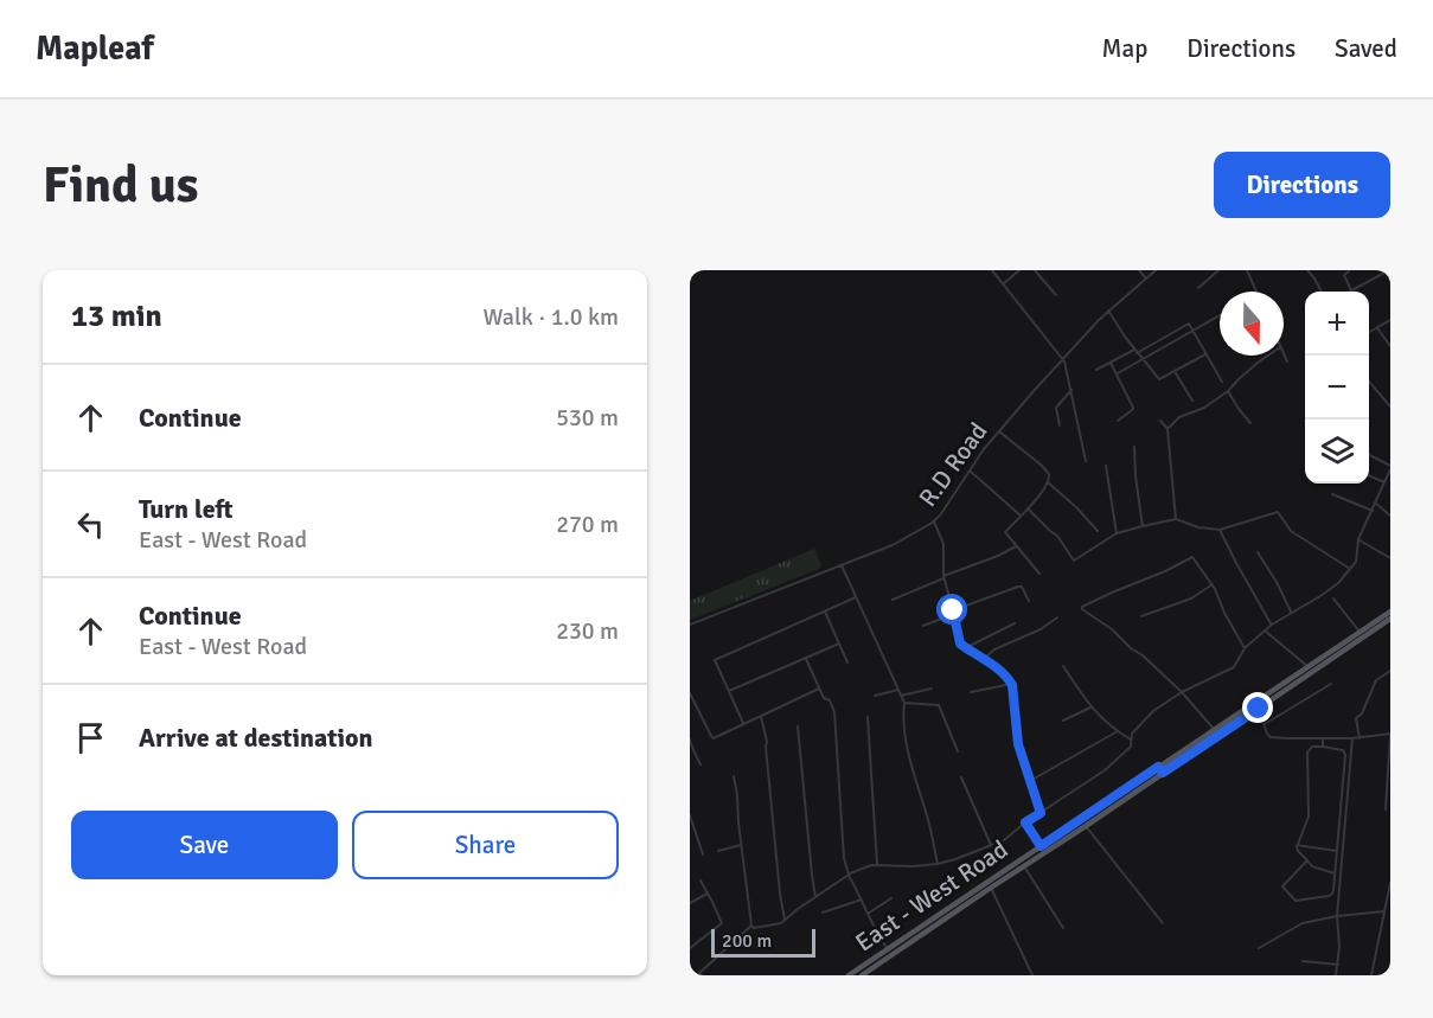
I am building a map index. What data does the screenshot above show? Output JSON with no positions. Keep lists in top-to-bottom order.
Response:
{
  "streets": {
    "main road": ["East - West Road"],
    "street": ["R.D Road"]
  },
  "scale_bar": "200 m",
  "north": "bottom",
  "page": {
    "header": "Mapleaf",
    "nav": ["Map", "Directions", "Saved"],
    "buttons": [
      "Directions",
      ["Save", "Share"]
    ],
    "title": "Find us",
    "heading": ["13 min", "Walk · 1.0 km"],
    "map_buttons": ["+", "−"],
    "list": [
      ["Continue", "530 m"],
      ["Turn left", "East - West Road", "270 m"],
      ["Continue", "East - West Road", "230 m"],
      "Arrive at destination"
    ],
    "scale": "200 m"
  }
}
